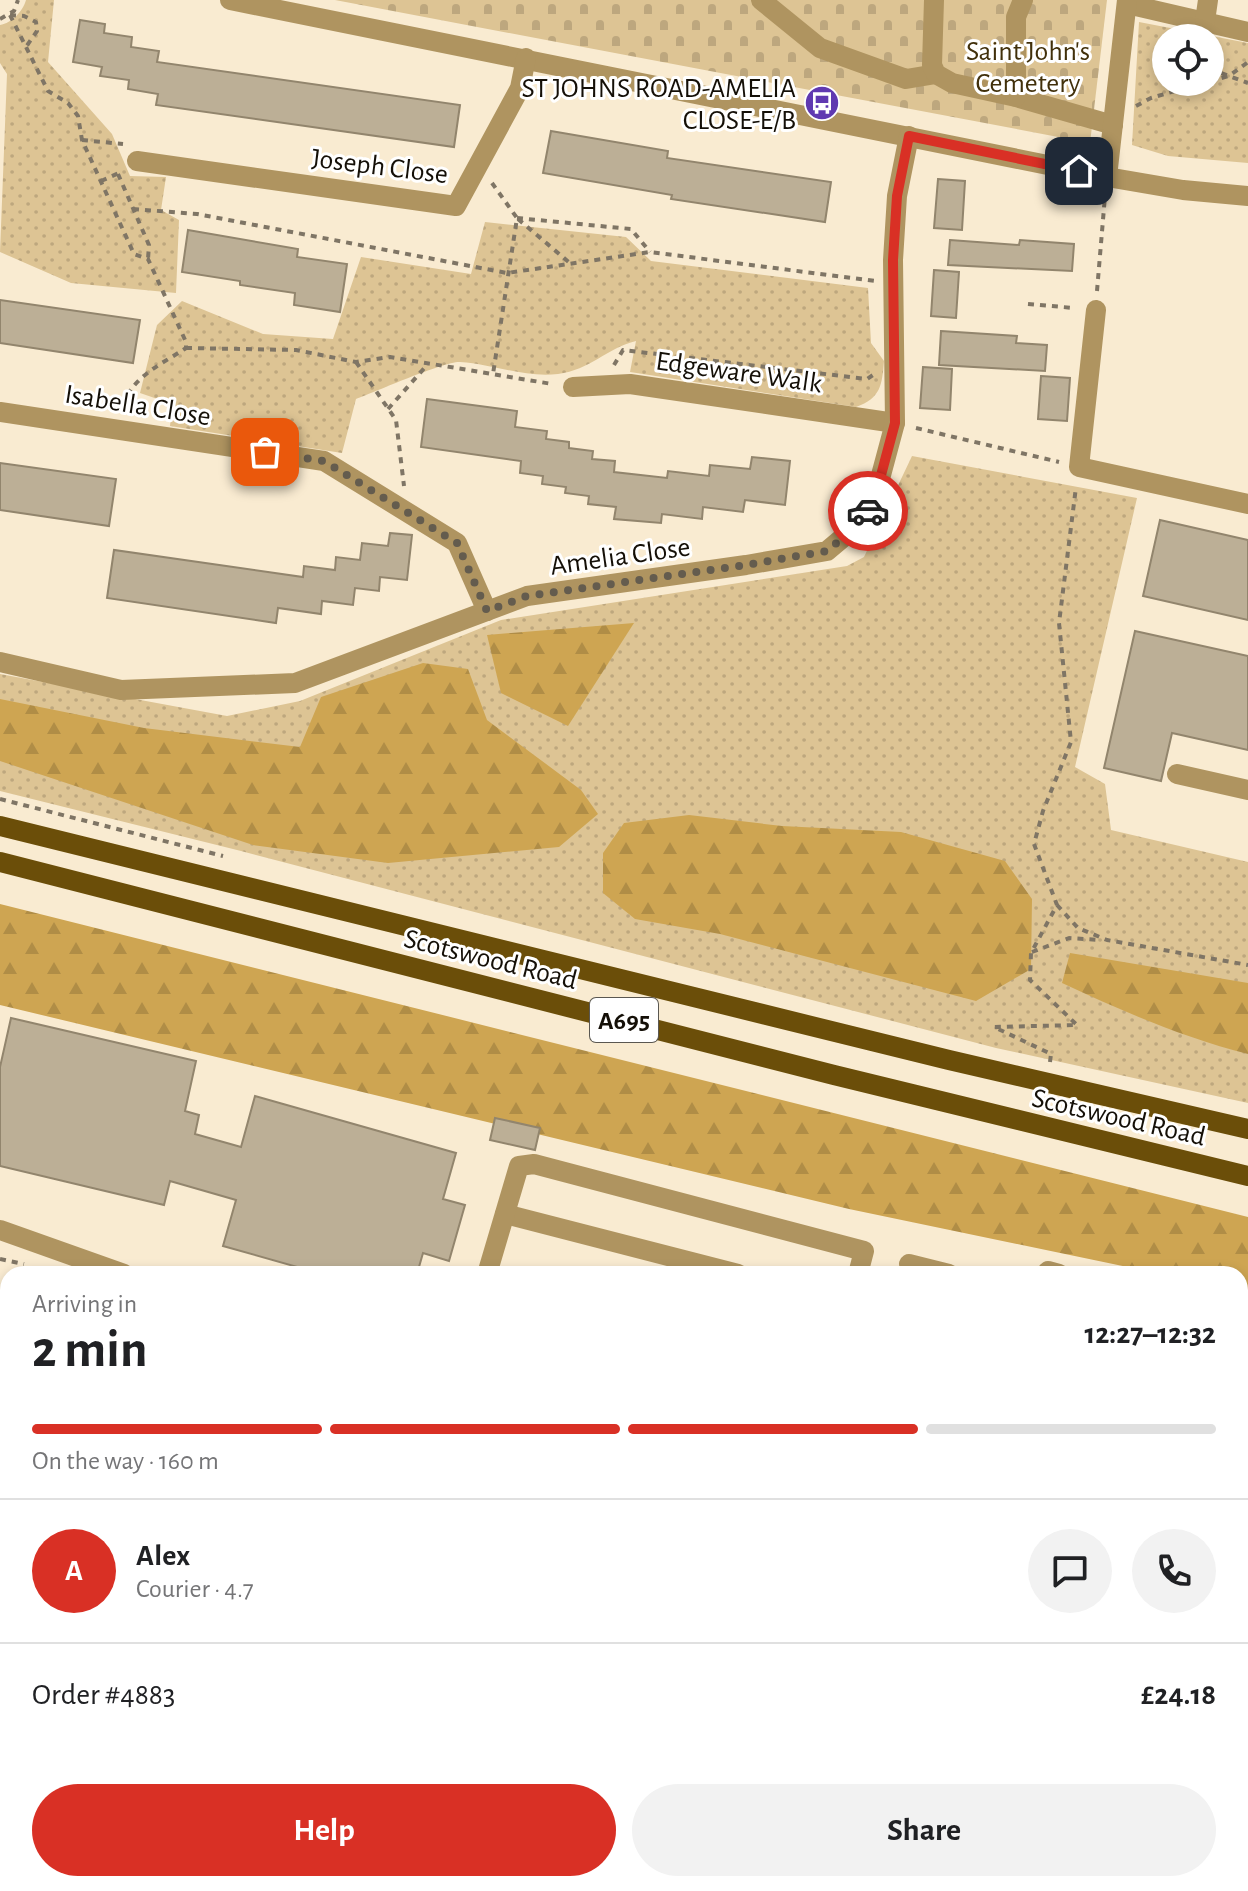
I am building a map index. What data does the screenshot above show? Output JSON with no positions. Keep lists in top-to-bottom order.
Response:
{
  "streets": {
    "main road": ["Scotswood Road", "A695"],
    "street": [
      "Joseph Close",
      "Edgeware Walk",
      "Isabella Close",
      "Amelia Close"
    ]
  },
  "crossings": [
    ["Edgeware Walk", "Amelia Close"],
    ["Isabella Close", "Amelia Close"]
  ],
  "parks": ["Saint John's Cemetery"],
  "places": {
    "bus stop": ["ST JOHNS ROAD-AMELIA CLOSE-E/B"]
  },
  "page": {
    "heading": ["2 min", "Arriving in", "12:27–12:32"],
    "panel": [
      "Alex",
      "Courier · 4.7",
      "Order #4883",
      "£24.18"
    ],
    "bar": "On the way · 160 m",
    "round": "A",
    "buttons": ["Help", "Share"]
  }
}
